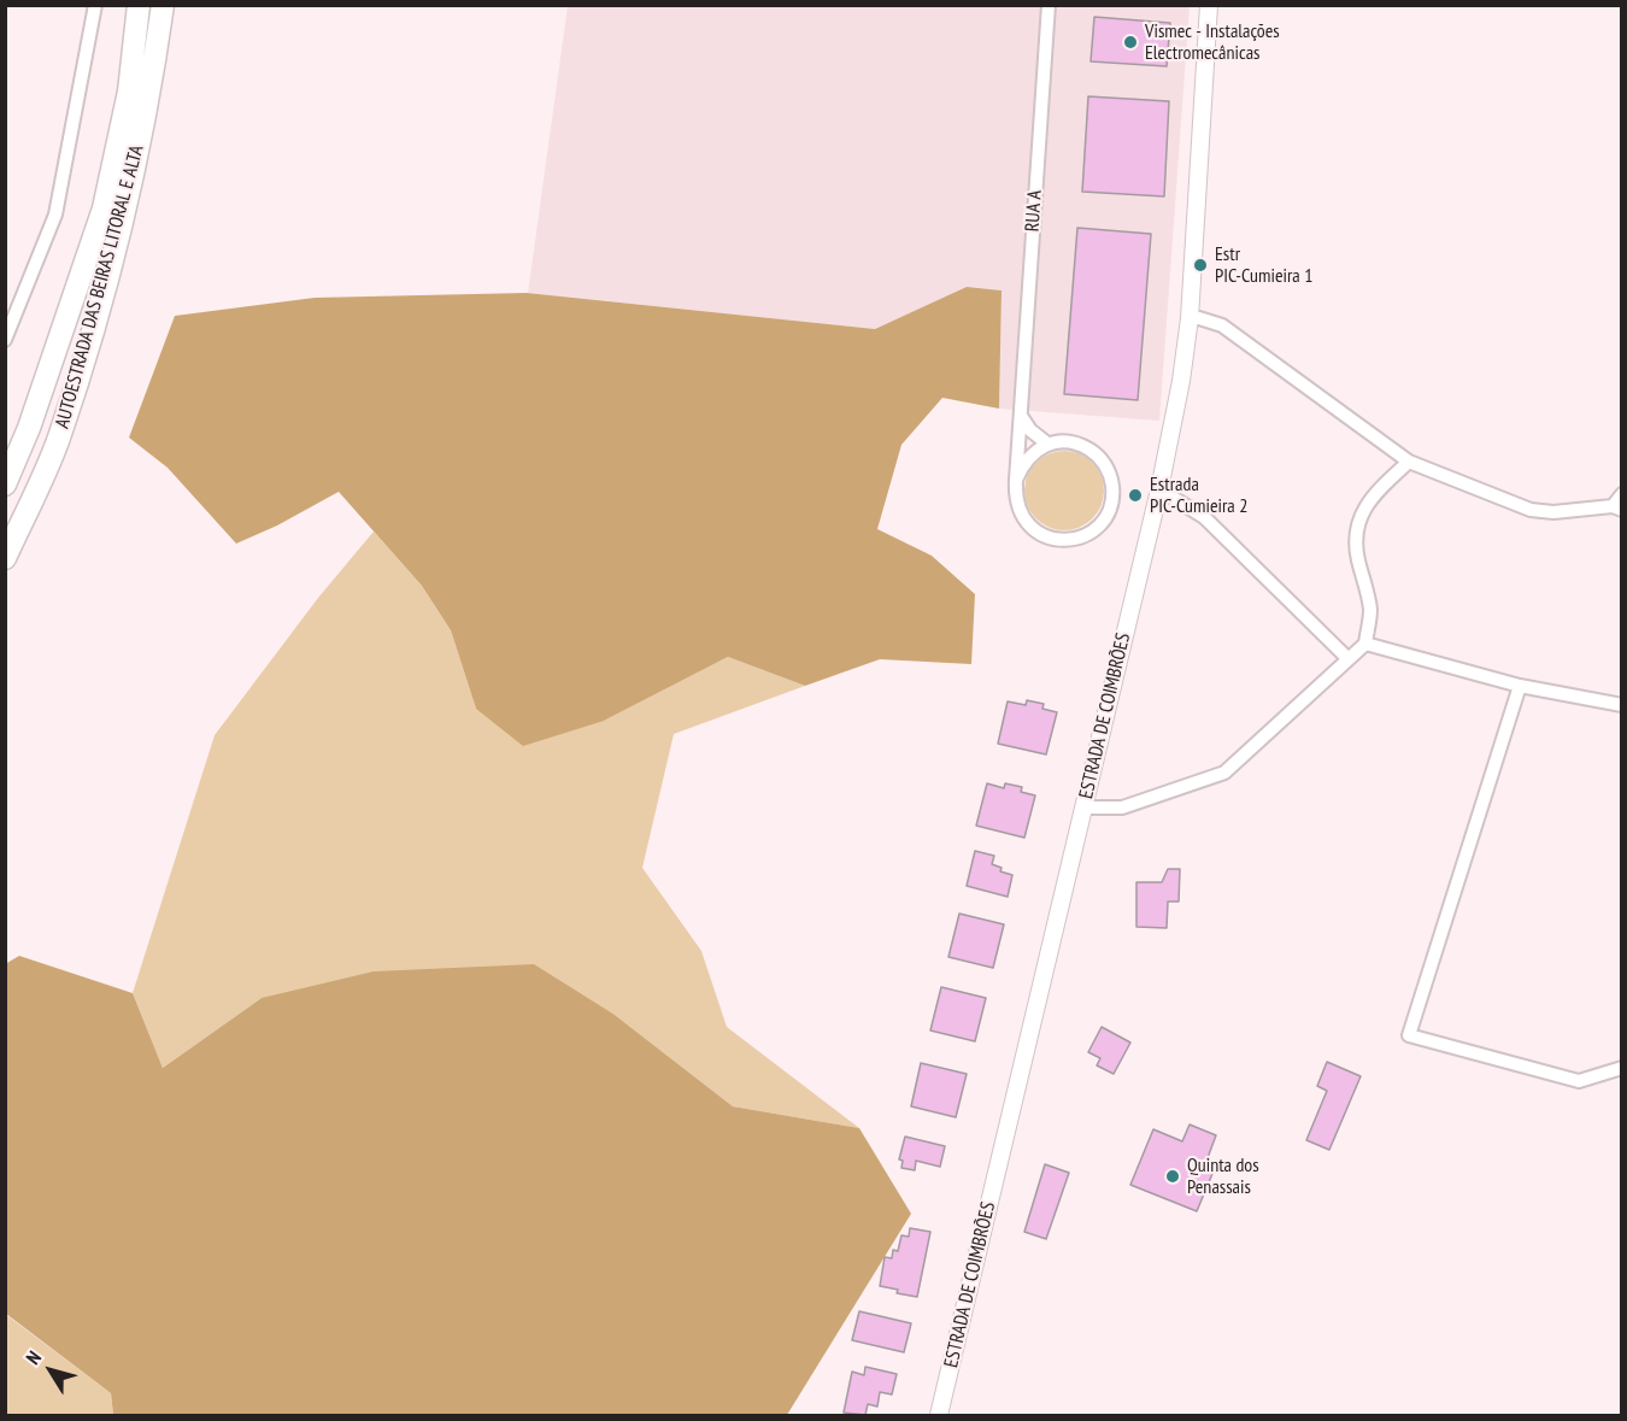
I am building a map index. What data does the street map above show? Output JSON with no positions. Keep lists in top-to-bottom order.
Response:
{
  "streets": {
    "highway": ["AUTOESTRADA DAS BEIRAS LITORAL E ALTA"],
    "street": ["RUA A", "ESTRADA DE COIMBRÕES"]
  },
  "places": [
    "Vismec - Instalações Electromecânicas",
    "Estr PIC-Cumieira 1",
    "Estrada PIC-Cumieira 2",
    "Quinta dos Penassais"
  ],
  "north": "top left"
}
